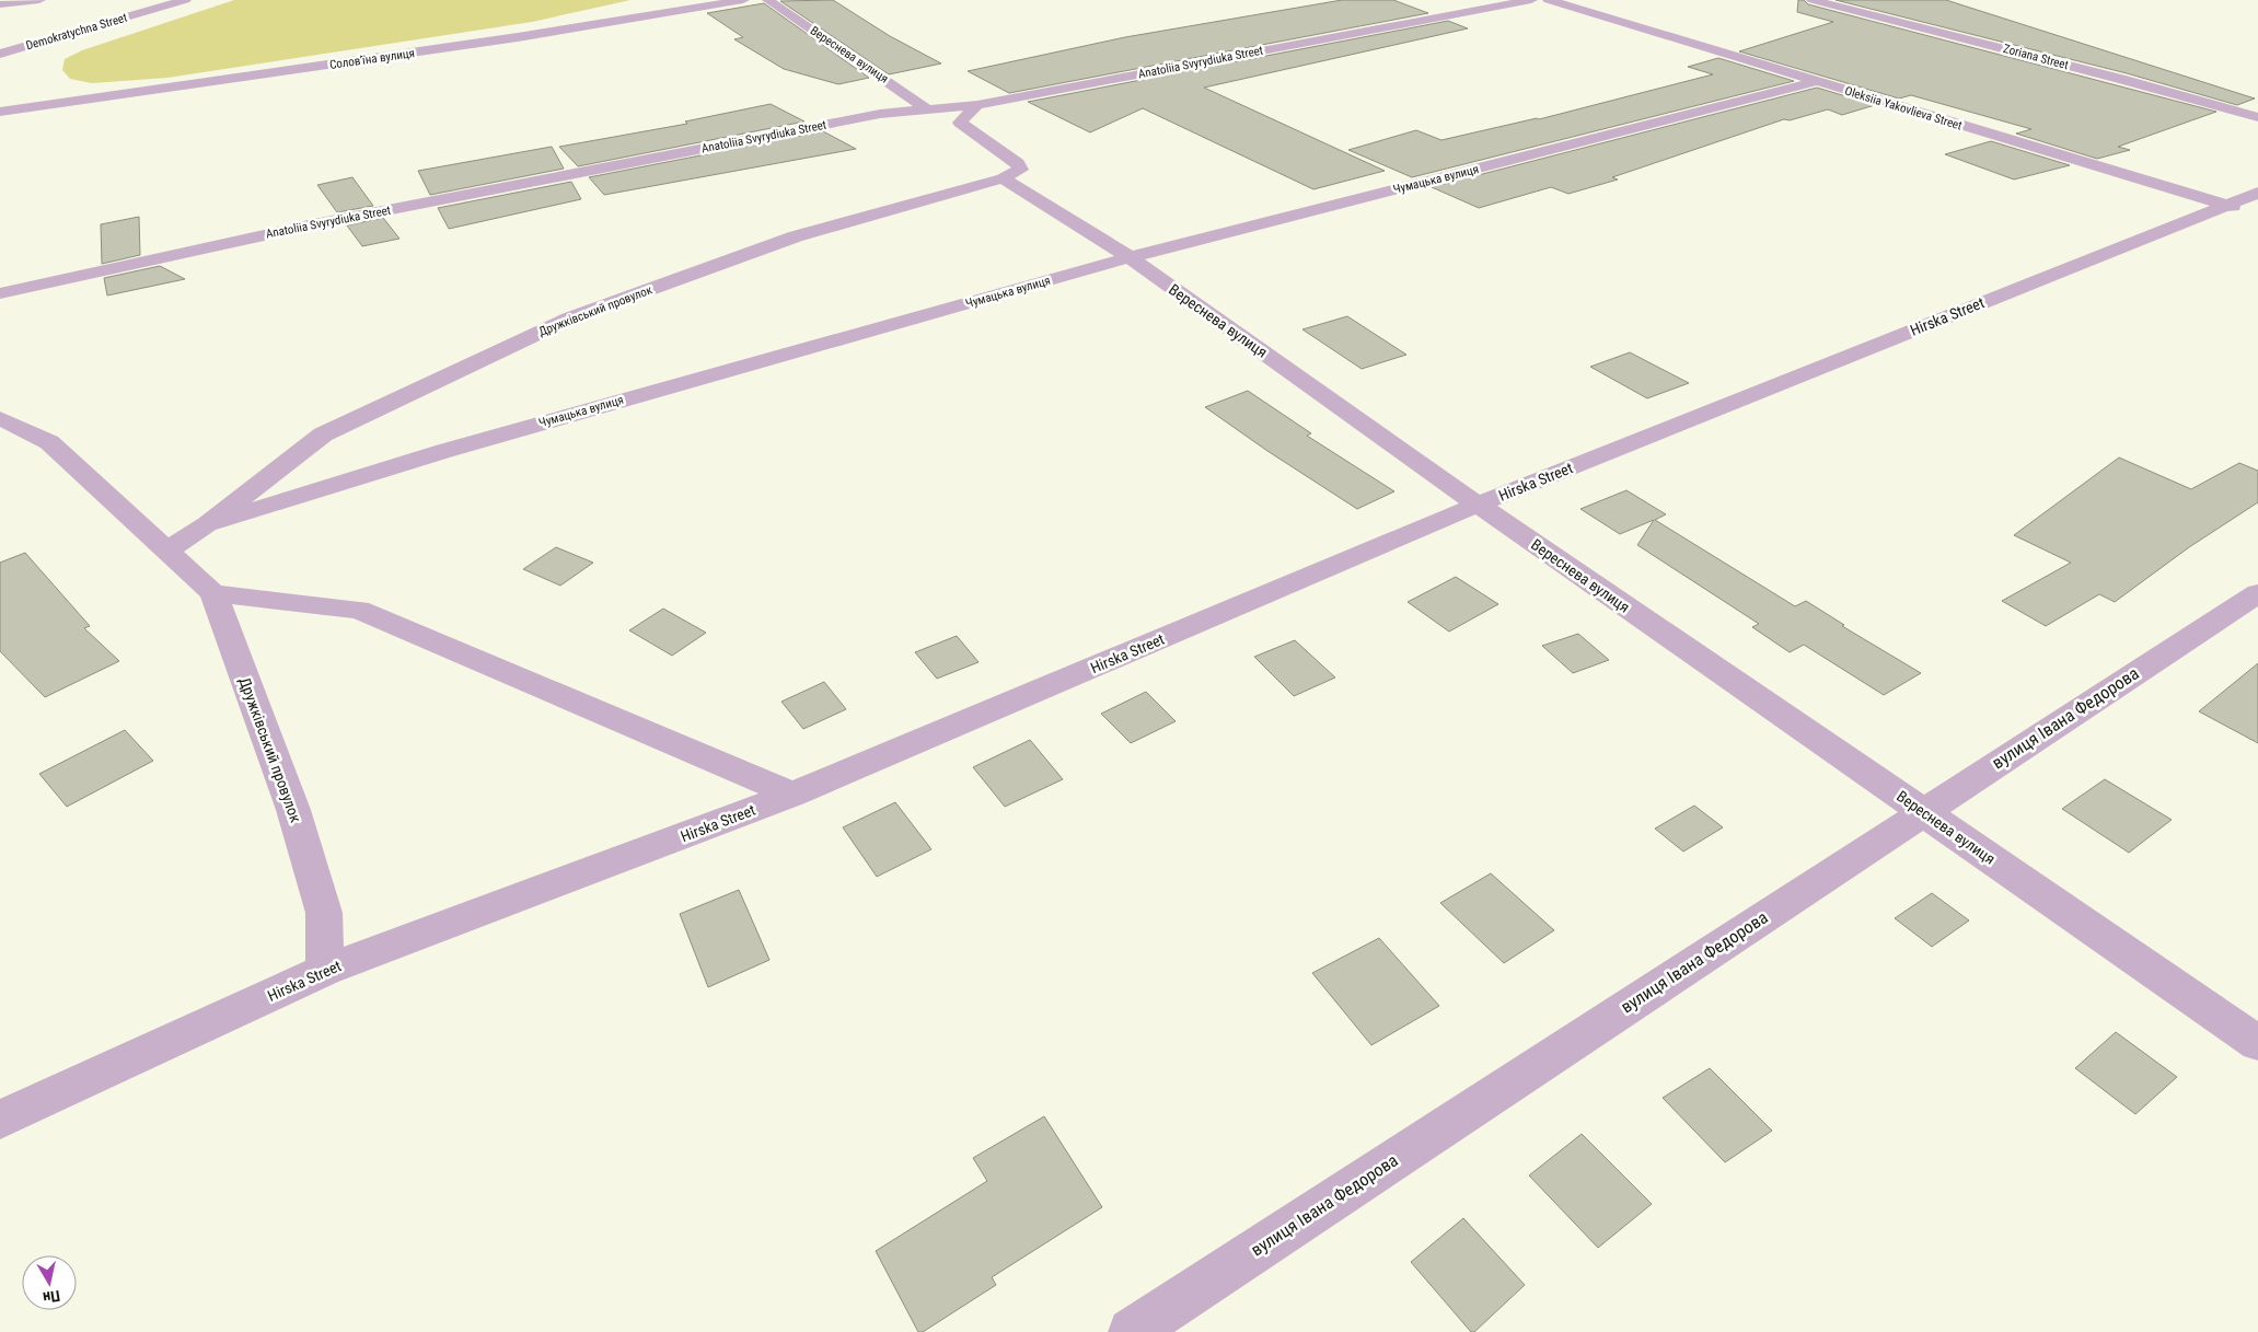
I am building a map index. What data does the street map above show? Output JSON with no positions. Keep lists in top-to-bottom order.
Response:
{
  "streets": {
    "street": [
      "Demokratychna Street",
      "Вереснева вулиця",
      "Zoriana Street",
      "Солов'їна вулиця",
      "Anatoliia Svyrydiuka Street",
      "Oleksiia Yakovlieva Street",
      "Чумацька вулиця",
      "Дружківський провулок",
      "Hirska Street",
      "вулиця Івана Федорова"
    ]
  },
  "crossings": [
    ["Вереснева вулиця", "Anatoliia Svyrydiuka Street"],
    ["Вереснева вулиця", "Чумацька вулиця"],
    ["Вереснева вулиця", "Дружківський провулок"],
    ["Вереснева вулиця", "Hirska Street"],
    ["Вереснева вулиця", "вулиця Івана Федорова"],
    ["Oleksiia Yakovlieva Street", "Чумацька вулиця"],
    ["Oleksiia Yakovlieva Street", "Hirska Street"],
    ["Чумацька вулиця", "Дружківський провулок"],
    ["Дружківський провулок", "Hirska Street"]
  ],
  "north": "bottom"
}
